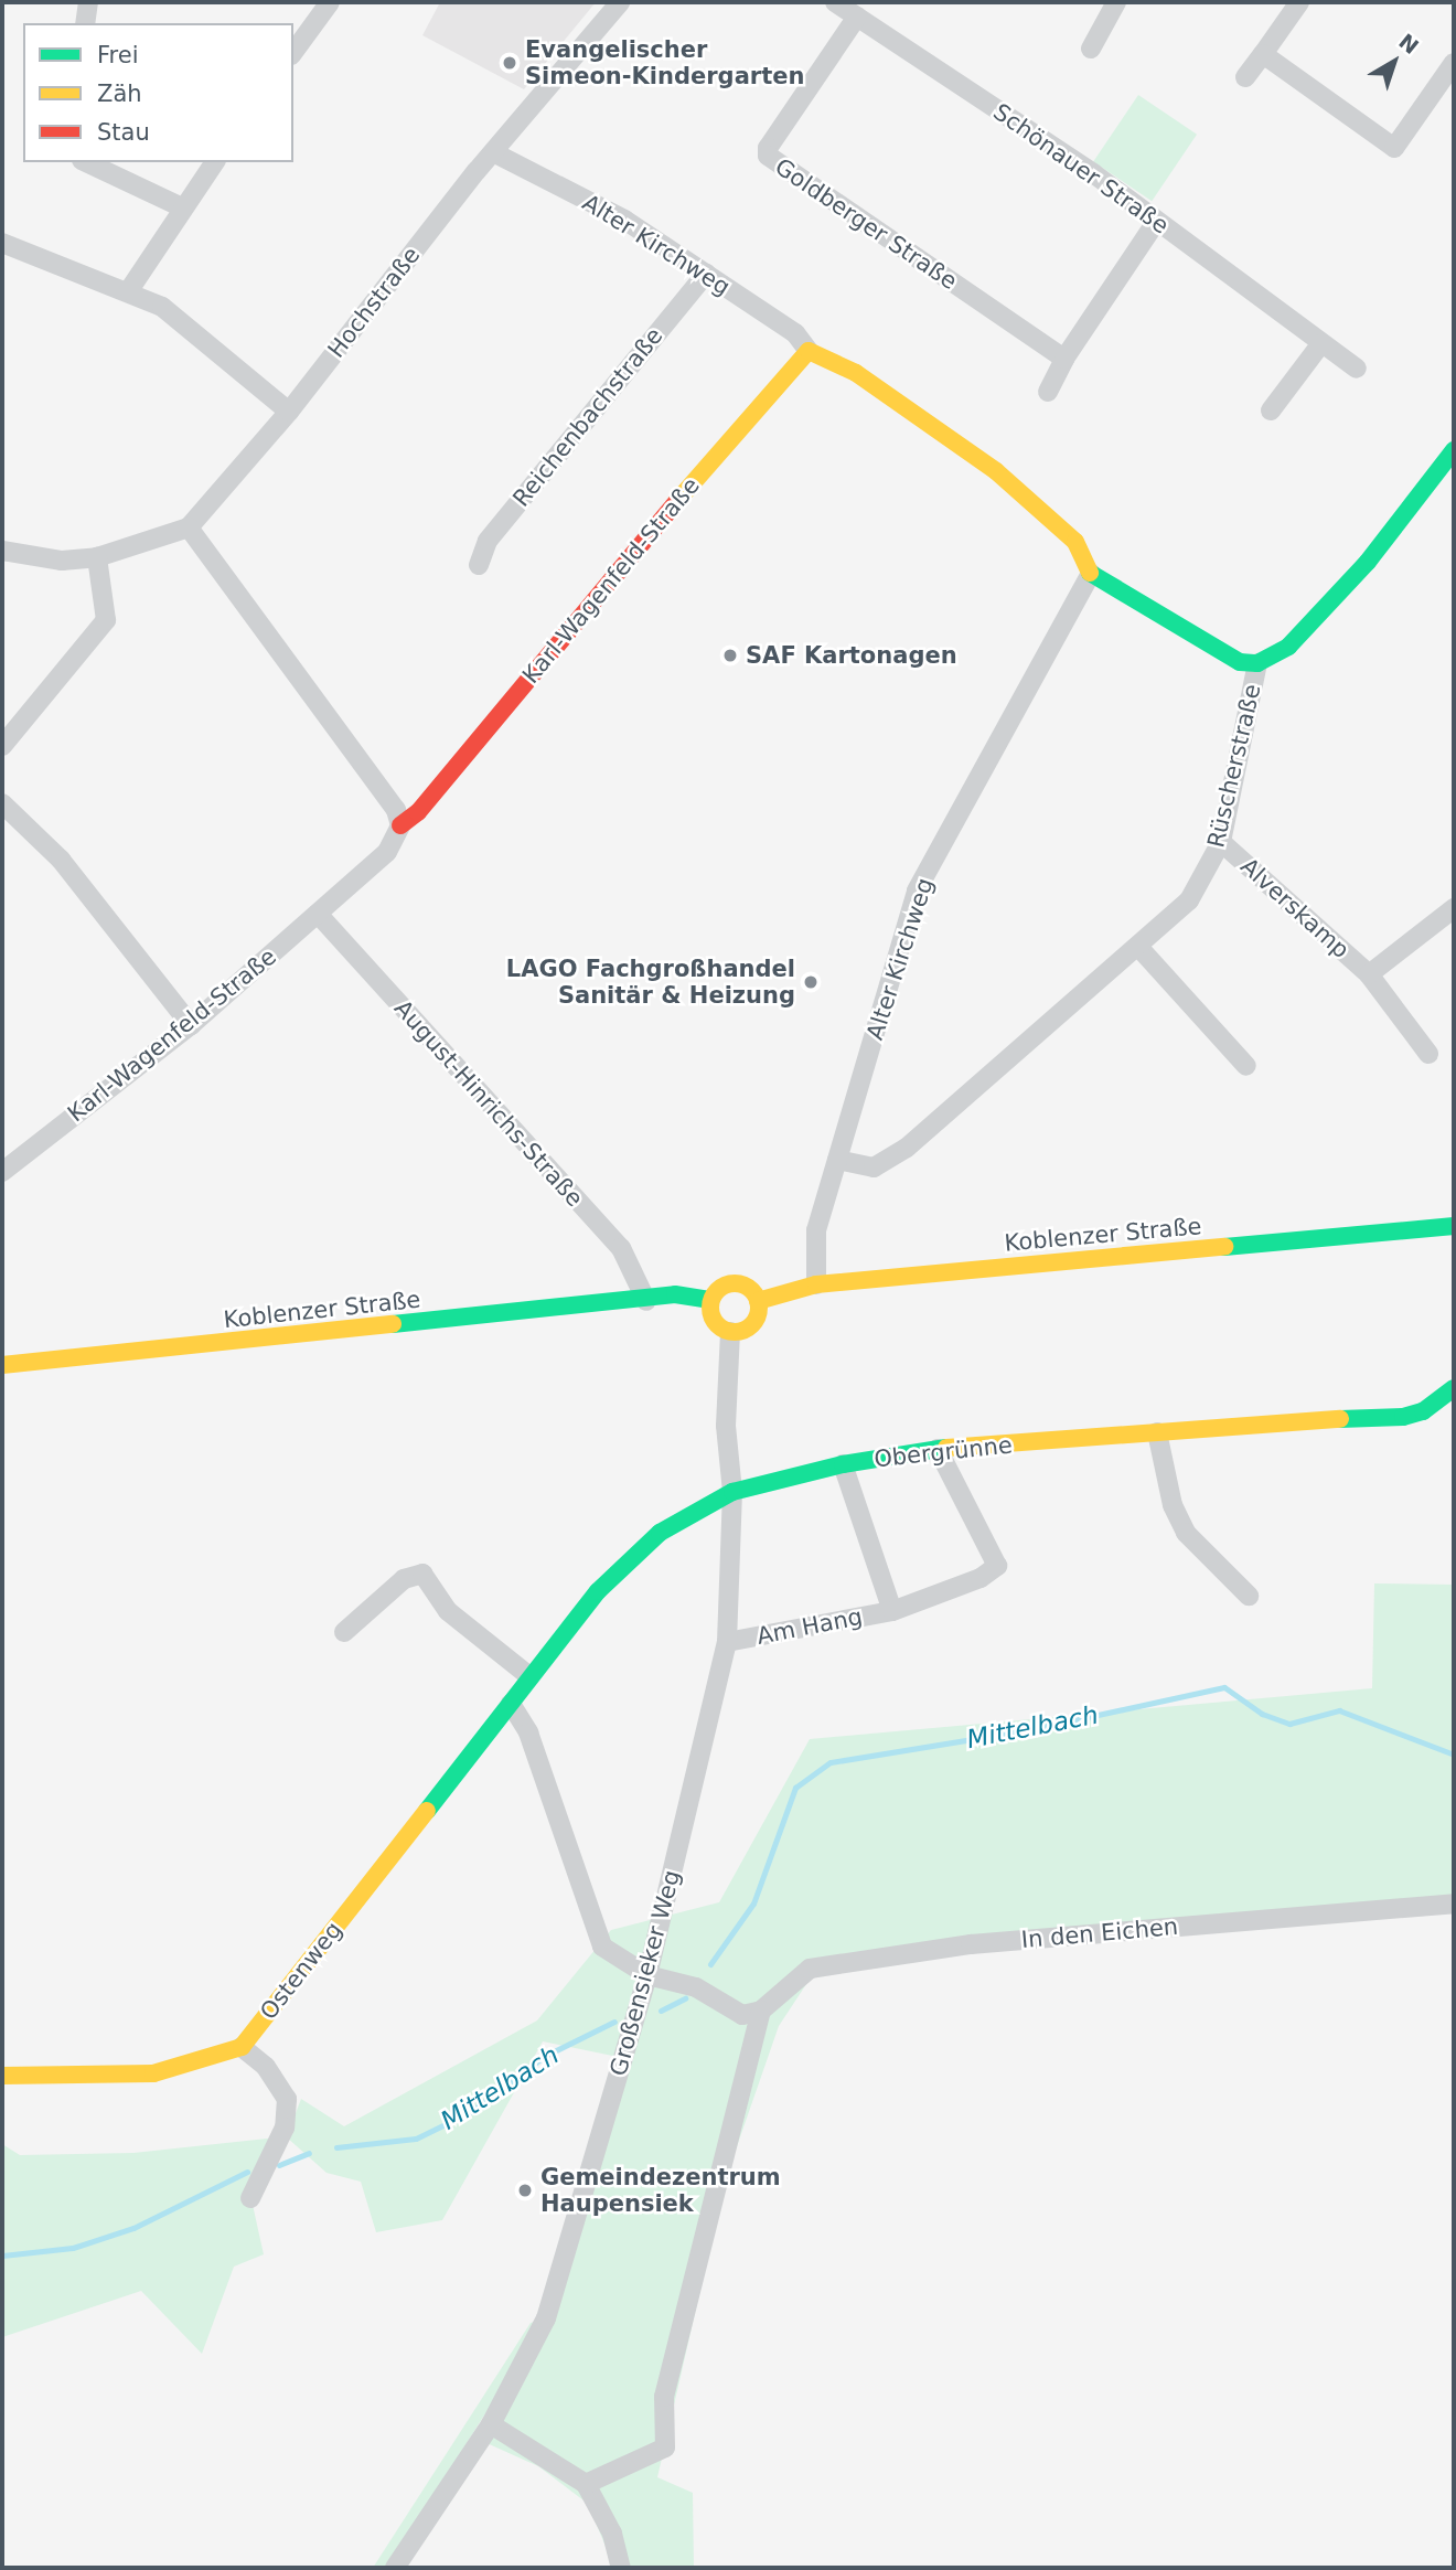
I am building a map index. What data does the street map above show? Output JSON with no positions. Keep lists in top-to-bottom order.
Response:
{
  "streets": {
    "street": [
      "Schönauer Straße",
      "Goldberger Straße",
      "Alter Kirchweg",
      "Hochstraße",
      "Reichenbachstraße",
      "Karl-Wagenfeld-Straße",
      "Rüscherstraße",
      "Alverskamp",
      "August-Hinrichs-Straße",
      "Koblenzer Straße",
      "Obergrünne",
      "Am Hang",
      "In den Eichen",
      "Ostenweg",
      "Großensieker Weg"
    ]
  },
  "crossings": [
    ["Schönauer Straße", "Goldberger Straße"],
    ["Alter Kirchweg", "Hochstraße"],
    ["Alter Kirchweg", "Reichenbachstraße"],
    ["Alter Kirchweg", "Karl-Wagenfeld-Straße"],
    ["Alter Kirchweg", "Rüscherstraße"],
    ["Alter Kirchweg", "Koblenzer Straße"],
    ["Karl-Wagenfeld-Straße", "August-Hinrichs-Straße"],
    ["Rüscherstraße", "Alverskamp"],
    ["August-Hinrichs-Straße", "Koblenzer Straße"],
    ["Koblenzer Straße", "Großensieker Weg"],
    ["Obergrünne", "Am Hang"],
    ["Obergrünne", "Ostenweg"],
    ["Obergrünne", "Großensieker Weg"],
    ["Am Hang", "Großensieker Weg"],
    ["Ostenweg", "Großensieker Weg"]
  ],
  "water": ["Mittelbach"],
  "places": [
    "Evangelischer Simeon-Kindergarten",
    "SAF Kartonagen",
    "LAGO Fachgroßhandel Sanitär & Heizung",
    "Gemeindezentrum Haupensiek"
  ],
  "legend": ["Frei", "Zäh", "Stau"],
  "north": "top right"
}
